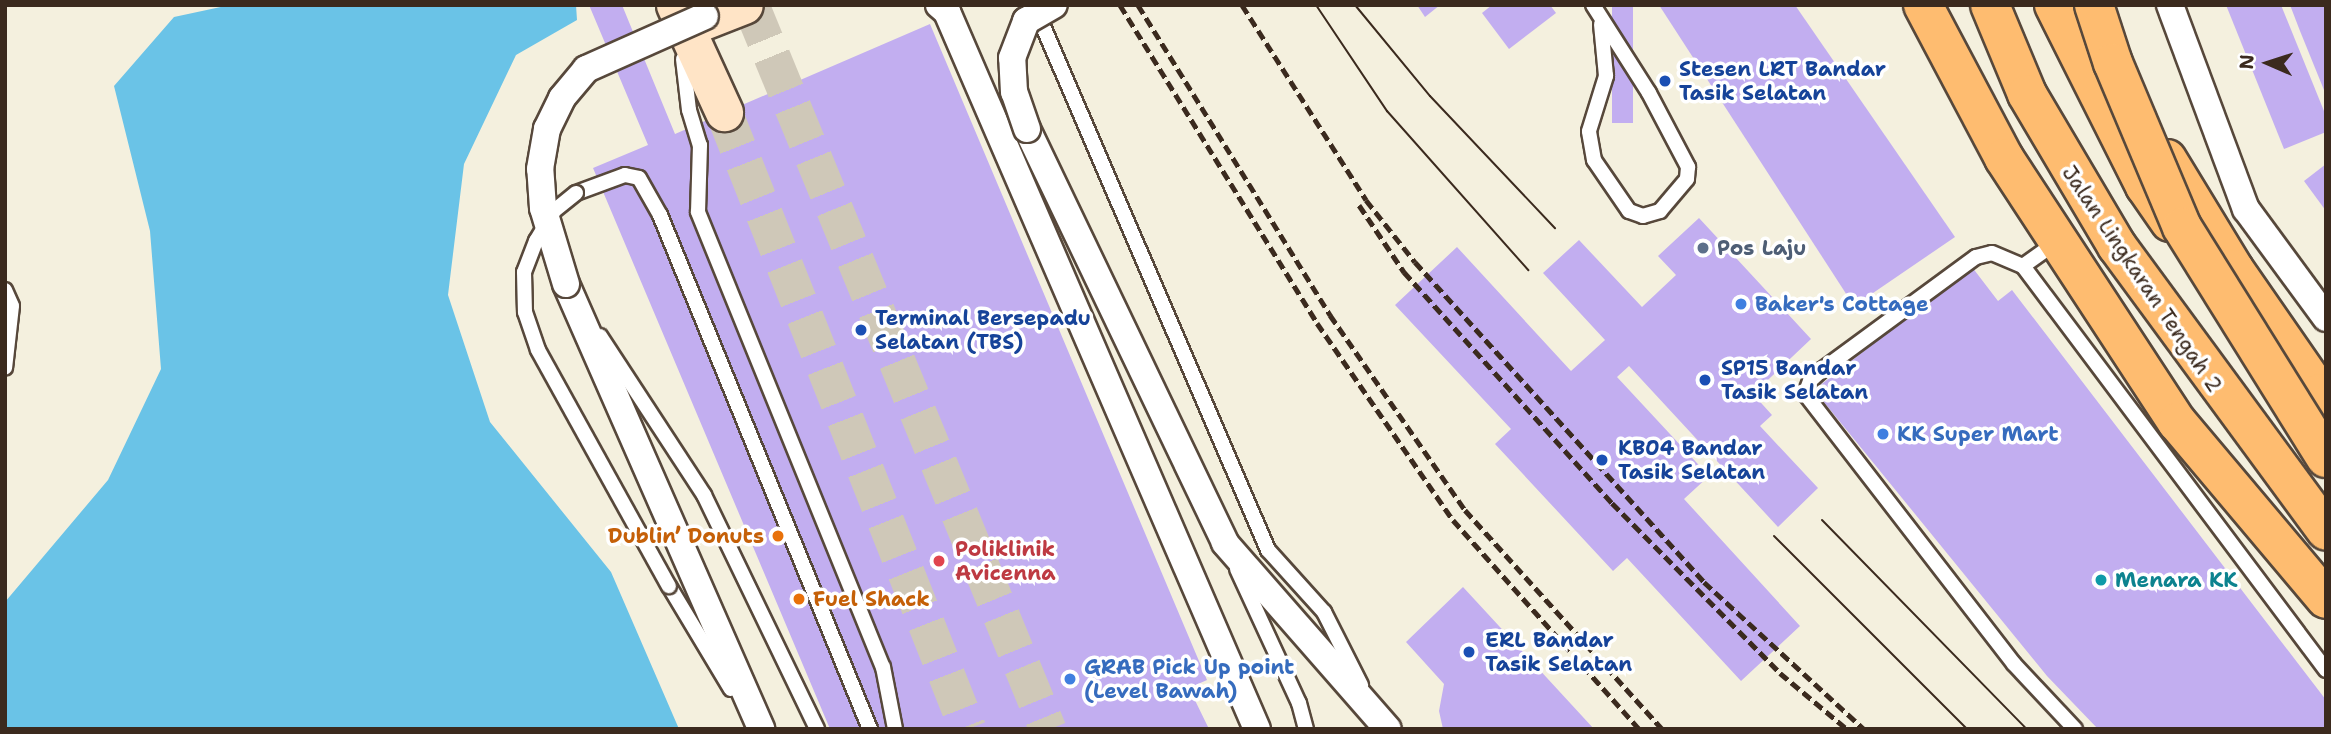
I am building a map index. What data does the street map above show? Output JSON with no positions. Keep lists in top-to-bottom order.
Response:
{
  "streets": {
    "highway": ["Jalan Lingkaran Tengah 2"]
  },
  "places": [
    "Stesen LRT Bandar Tasik Selatan",
    "Pos Laju",
    "Baker's Cottage",
    "Terminal Bersepadu Selatan (TBS)",
    "SP15 Bandar Tasik Selatan",
    "KK Super Mart",
    "KB04 Bandar Tasik Selatan",
    "Dublin’ Donuts",
    "Poliklinik Avicenna",
    "Menara KK",
    "Fuel Shack",
    "ERL Bandar Tasik Selatan",
    "GRAB Pick Up point (Level Bawah)"
  ],
  "north": "left"
}
